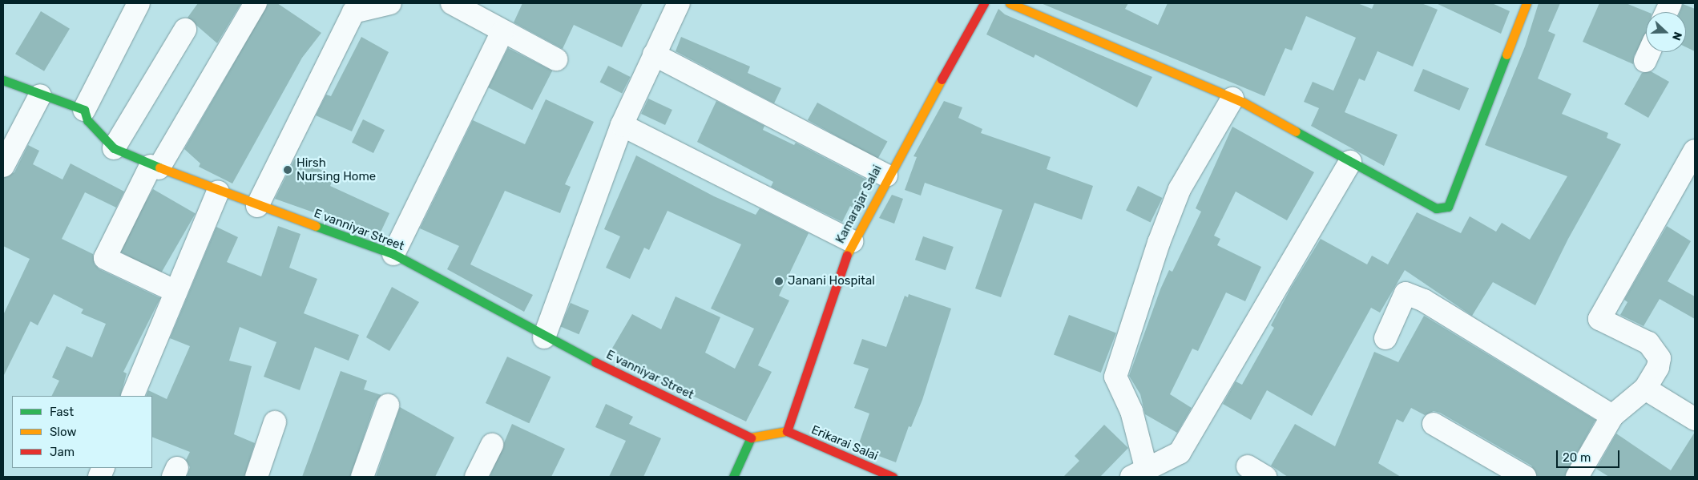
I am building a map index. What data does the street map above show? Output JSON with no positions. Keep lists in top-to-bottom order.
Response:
{
  "streets": {
    "street": ["Kamarajar Salai", "E vanniyar Street", "Erikarai Salai"]
  },
  "crossings": [
    ["Kamarajar Salai", "Erikarai Salai"]
  ],
  "places": ["Hirsh Nursing Home", "Janani Hospital"],
  "legend": ["Fast", "Slow", "Jam"],
  "scale_bar": "20 m",
  "north": "right"
}
